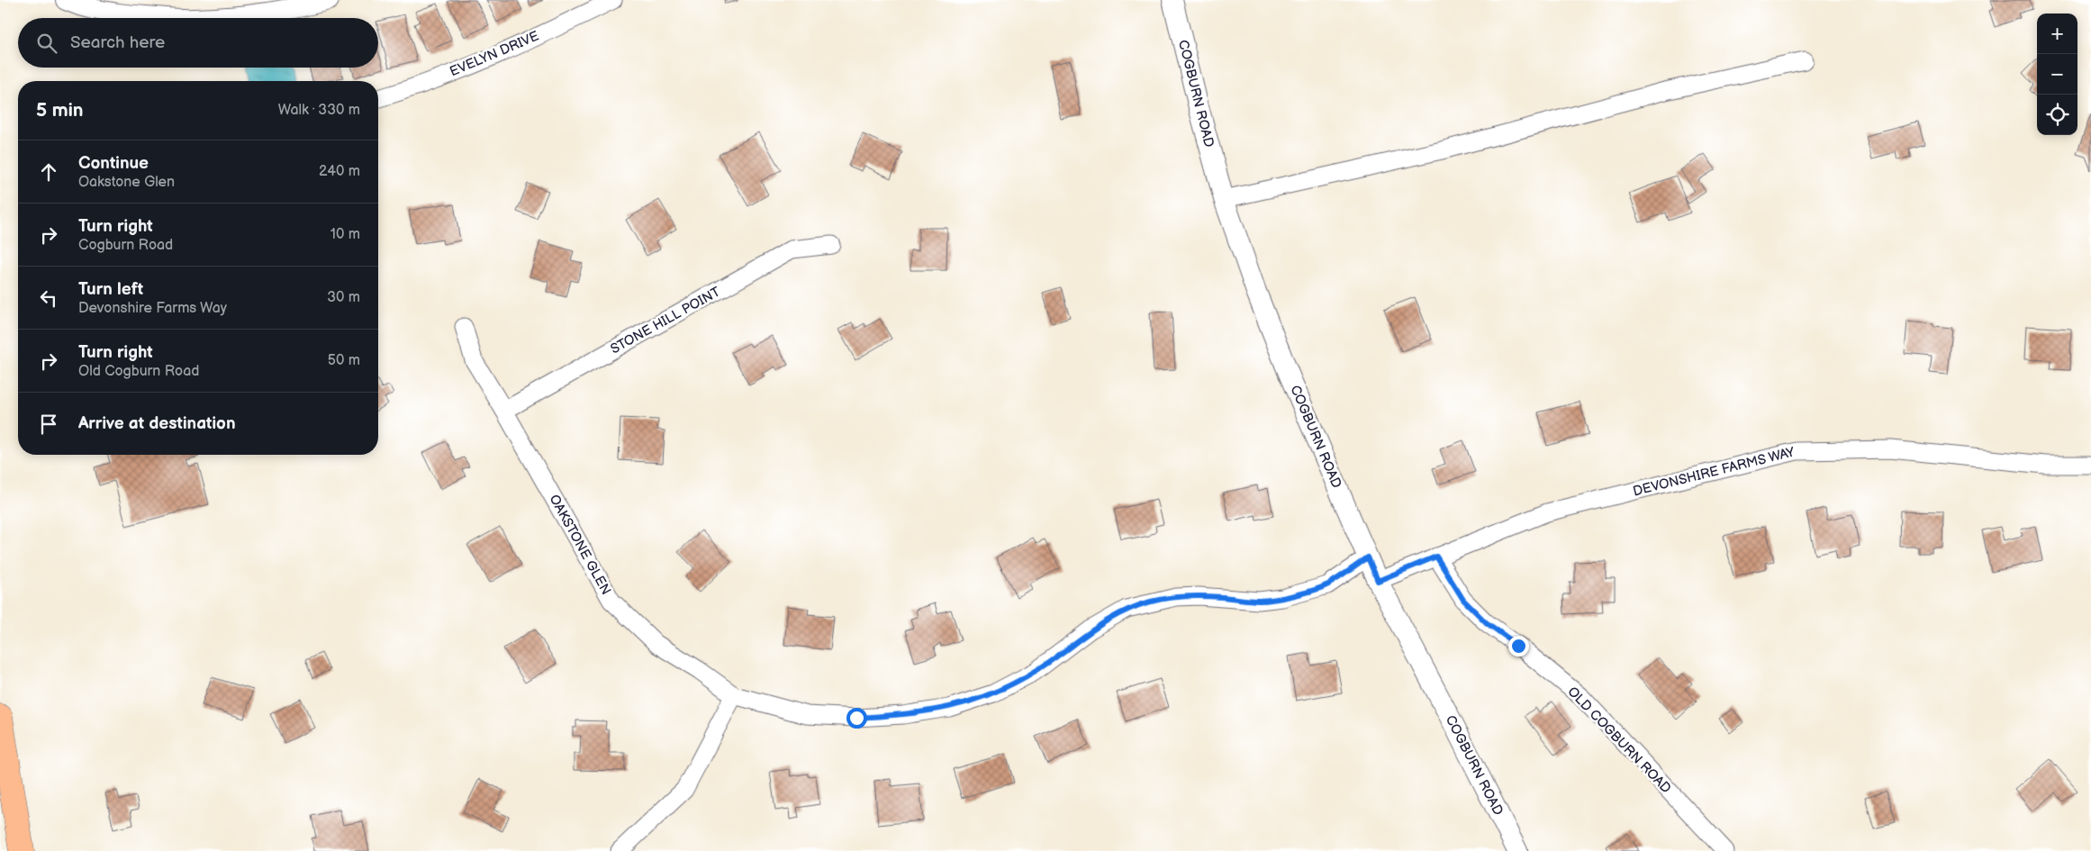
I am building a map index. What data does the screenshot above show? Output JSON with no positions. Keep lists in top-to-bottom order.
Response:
{
  "streets": {
    "street": [
      "EVELYN DRIVE",
      "COGBURN ROAD",
      "STONE HILL POINT",
      "DEVONSHIRE FARMS WAY",
      "OAKSTONE GLEN",
      "OLD COGBURN ROAD"
    ]
  },
  "crossings": [
    ["COGBURN ROAD", "DEVONSHIRE FARMS WAY"],
    ["COGBURN ROAD", "OAKSTONE GLEN"],
    ["STONE HILL POINT", "OAKSTONE GLEN"],
    ["DEVONSHIRE FARMS WAY", "OLD COGBURN ROAD"]
  ],
  "page": {
    "map_buttons": ["+", "−"],
    "search": "Search here",
    "heading": ["5 min", "Walk · 330 m"],
    "list": [
      ["Continue", "Oakstone Glen", "240 m"],
      ["Turn right", "Cogburn Road", "10 m"],
      ["Turn left", "Devonshire Farms Way", "30 m"],
      ["Turn right", "Old Cogburn Road", "50 m"],
      "Arrive at destination"
    ]
  }
}
